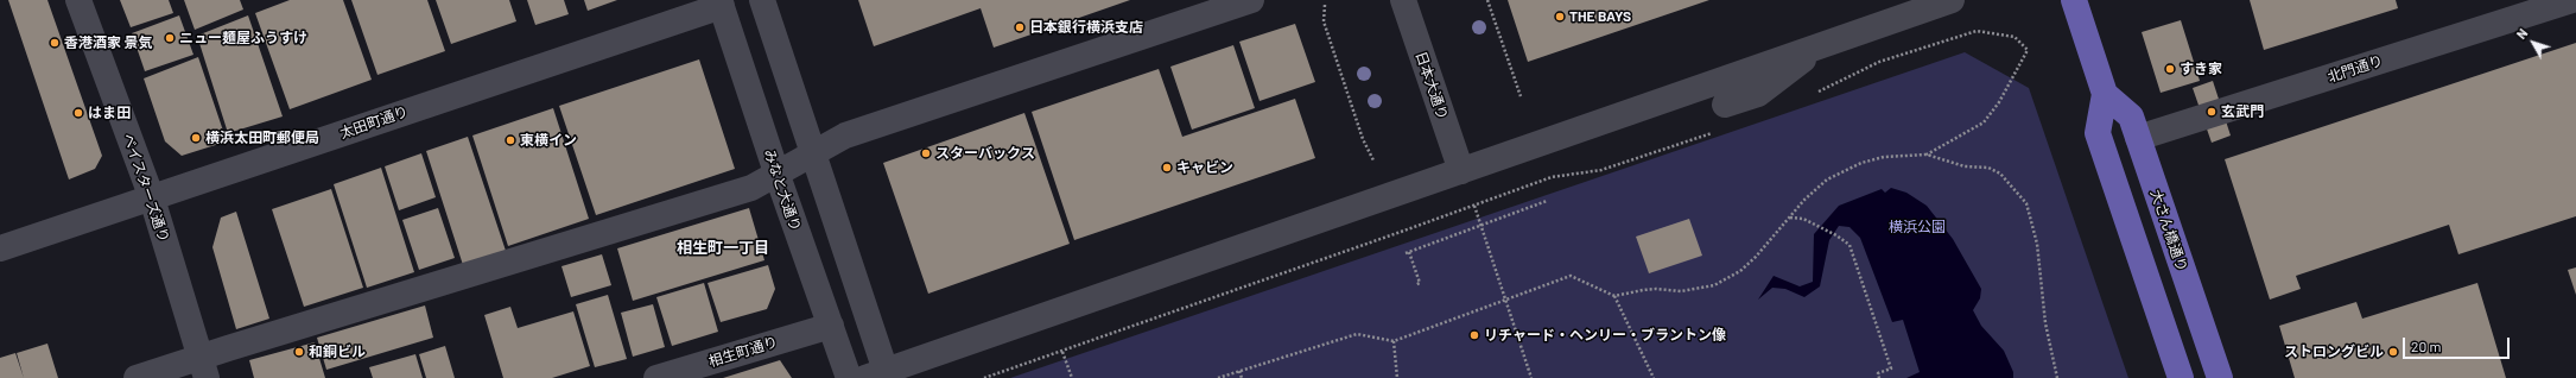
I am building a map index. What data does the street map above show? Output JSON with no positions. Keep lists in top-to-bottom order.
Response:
{
  "streets": {
    "main road": ["大さん橋通り"],
    "street": [
      "北門通り",
      "日本大通り",
      "太田町通り",
      "ベイスターズ通り",
      "みなと大通り",
      "相生町通り"
    ]
  },
  "crossings": [
    ["北門通り", "大さん橋通り"],
    ["太田町通り", "ベイスターズ通り"],
    ["太田町通り", "みなと大通り"],
    ["みなと大通り", "相生町通り"]
  ],
  "districts": ["相生町一丁目"],
  "parks": ["横浜公園"],
  "places": [
    "THE BAYS",
    "日本銀行横浜支店",
    "ニュー麺屋ふうすけ",
    "香港酒家 景気",
    "すき家",
    "玄武門",
    "はま田",
    "横浜太田町郵便局",
    "東横イン",
    "スターバックス",
    "キャビン",
    "リチャード・ヘンリー・ブラントン像",
    "和銅ビル",
    "ストロングビル"
  ],
  "scale_bar": "20 m",
  "north": "top left"
}
